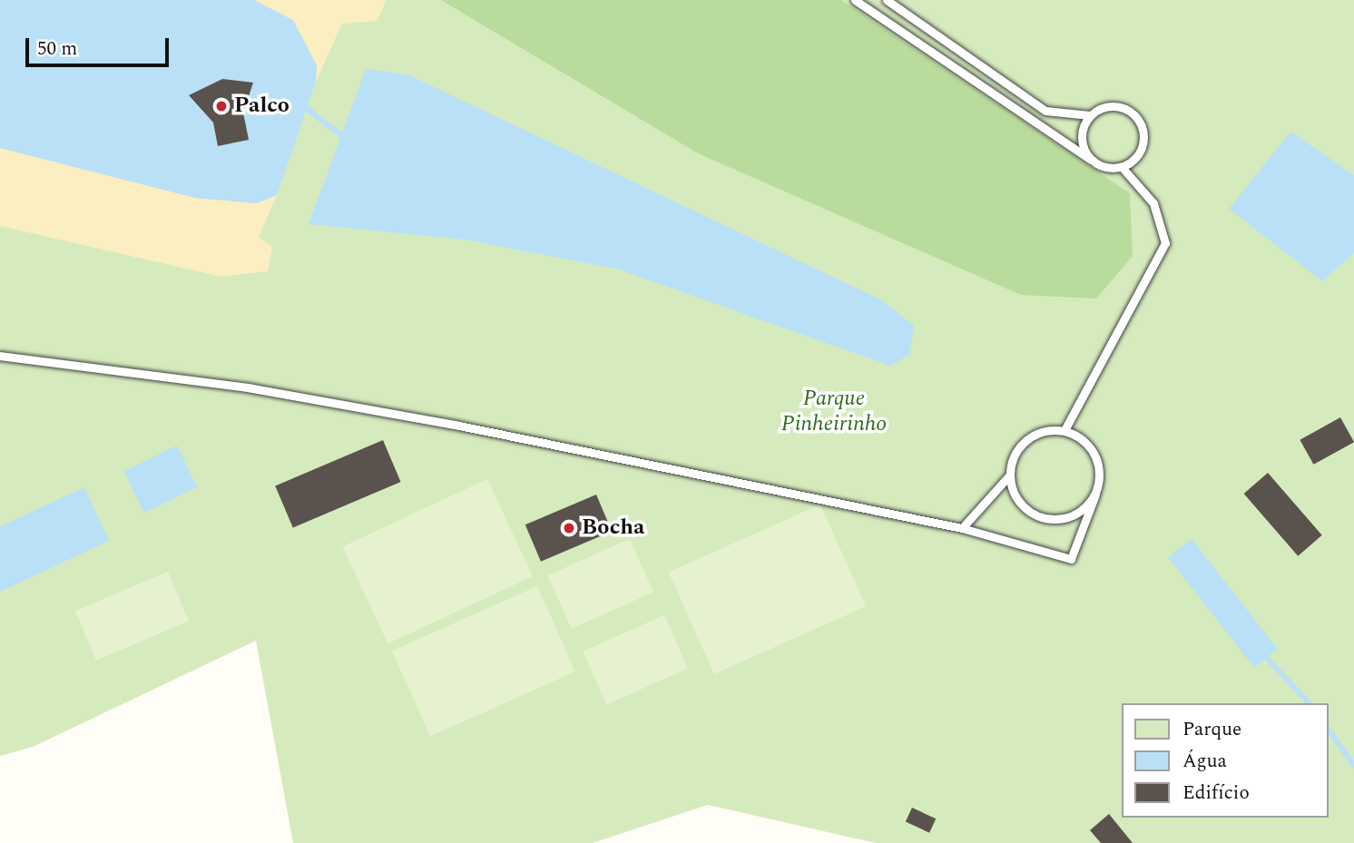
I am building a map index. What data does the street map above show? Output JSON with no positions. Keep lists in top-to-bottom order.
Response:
{
  "parks": ["Parque Pinheirinho"],
  "places": ["Palco", "Bocha"],
  "legend": ["Parque", "Água", "Edifício"],
  "scale_bar": "50 m"
}
